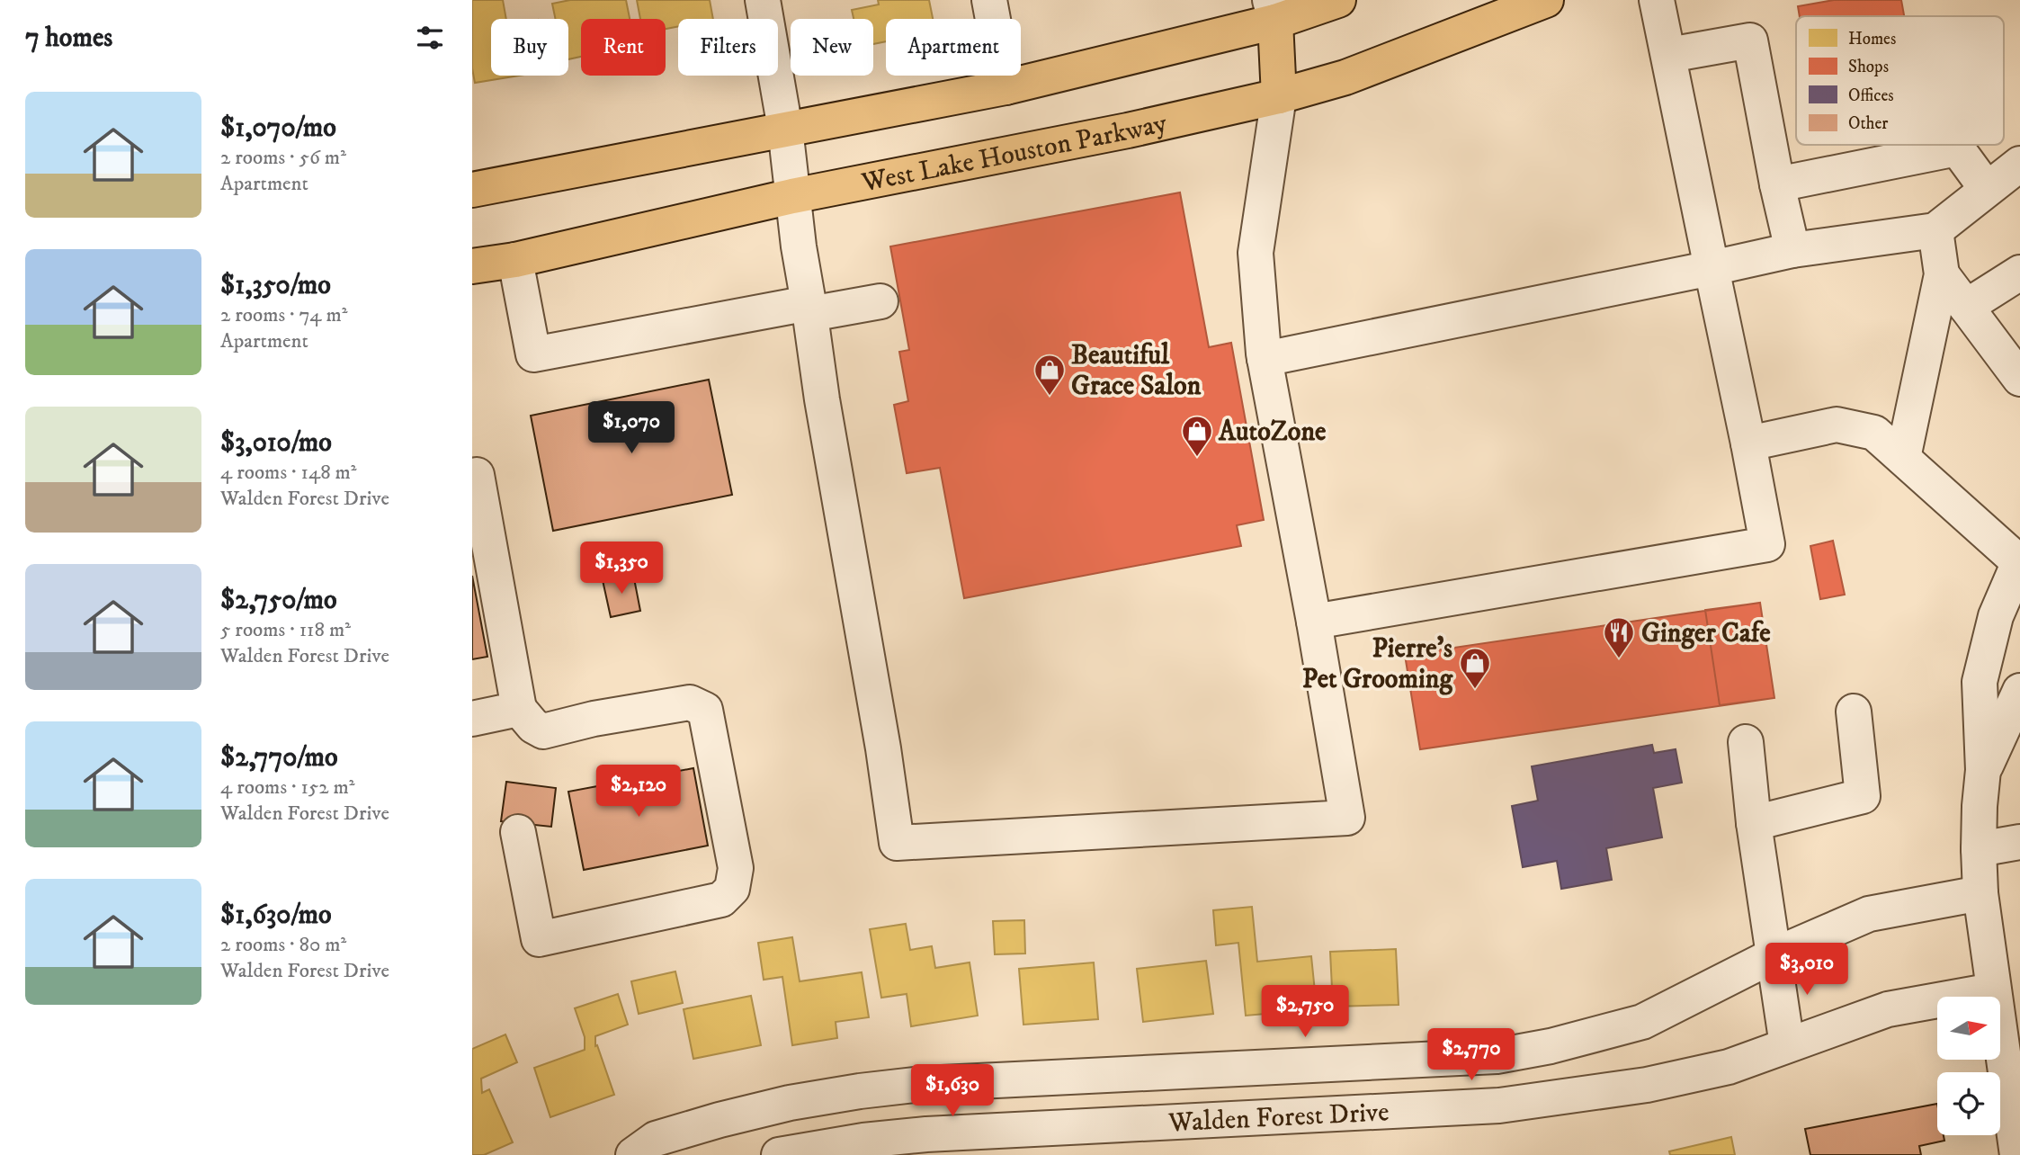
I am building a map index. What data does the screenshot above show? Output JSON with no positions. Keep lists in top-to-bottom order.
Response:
{
  "streets": {
    "main road": ["West Lake Houston Parkway"],
    "street": ["Walden Forest Drive"]
  },
  "places": {
    "shop": ["Beautiful Grace Salon", "AutoZone", "Pierre’s Pet Grooming"],
    "restaurant": ["Ginger Cafe"]
  },
  "legend": [
    "Homes",
    "Shops",
    "Offices",
    "Other"
  ],
  "north": "right",
  "page": {
    "heading": "7 homes",
    "chip": [
      "Buy",
      "Rent",
      "Filters",
      "New",
      "Apartment"
    ],
    "list": [
      {
        "name": "$1,070/mo",
        "note": "2 rooms · 56 m² · Apartment"
      },
      {
        "name": "$1,350/mo",
        "note": "2 rooms · 74 m² · Apartment"
      },
      {
        "name": "$3,010/mo",
        "note": "4 rooms · 148 m² · Walden Forest Drive"
      },
      {
        "name": "$2,750/mo",
        "note": "5 rooms · 118 m² · Walden Forest Drive"
      },
      {
        "name": "$2,770/mo",
        "note": "4 rooms · 152 m² · Walden Forest Drive"
      },
      {
        "name": "$1,630/mo",
        "note": "2 rooms · 80 m² · Walden Forest Drive"
      }
    ],
    "price": [
      "$1,070",
      "$1,350",
      "$2,120",
      "$3,010",
      "$2,750",
      "$2,770",
      "$1,630"
    ]
  }
}
